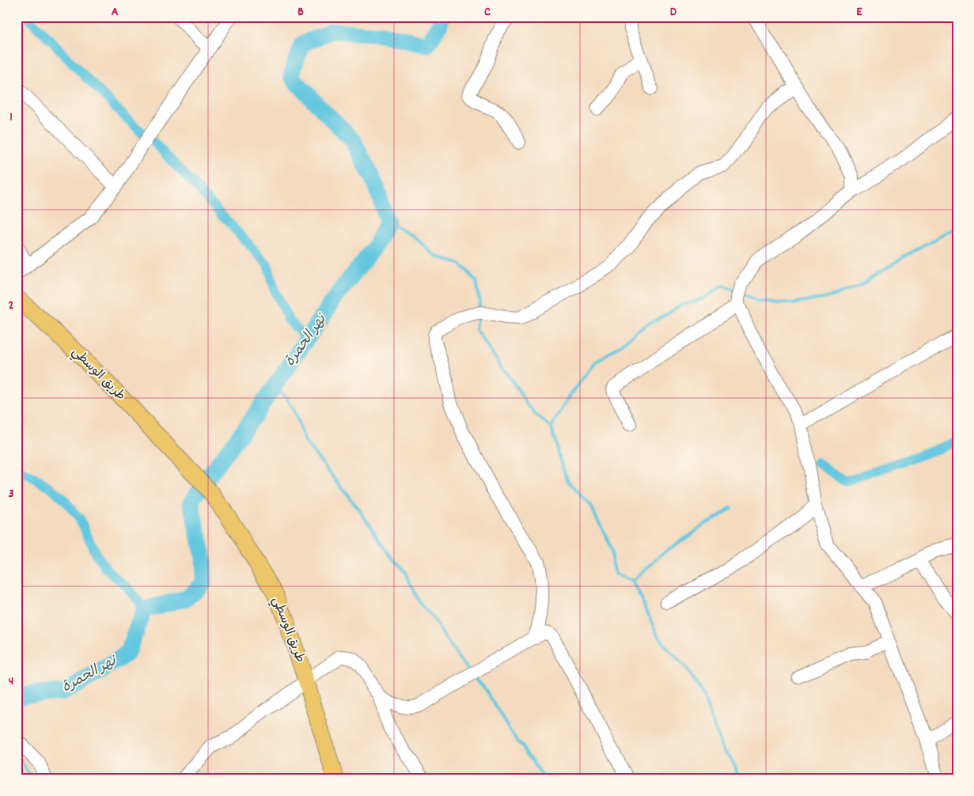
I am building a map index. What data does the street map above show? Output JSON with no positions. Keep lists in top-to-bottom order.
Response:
{
  "streets": {
    "main road": ["طريق الوسطي"]
  },
  "water": ["نهر الحمرة"],
  "grid": {
    "columns": [
      "A",
      "B",
      "C",
      "D",
      "E"
    ],
    "rows": [
      "1",
      "2",
      "3",
      "4"
    ]
  }
}
